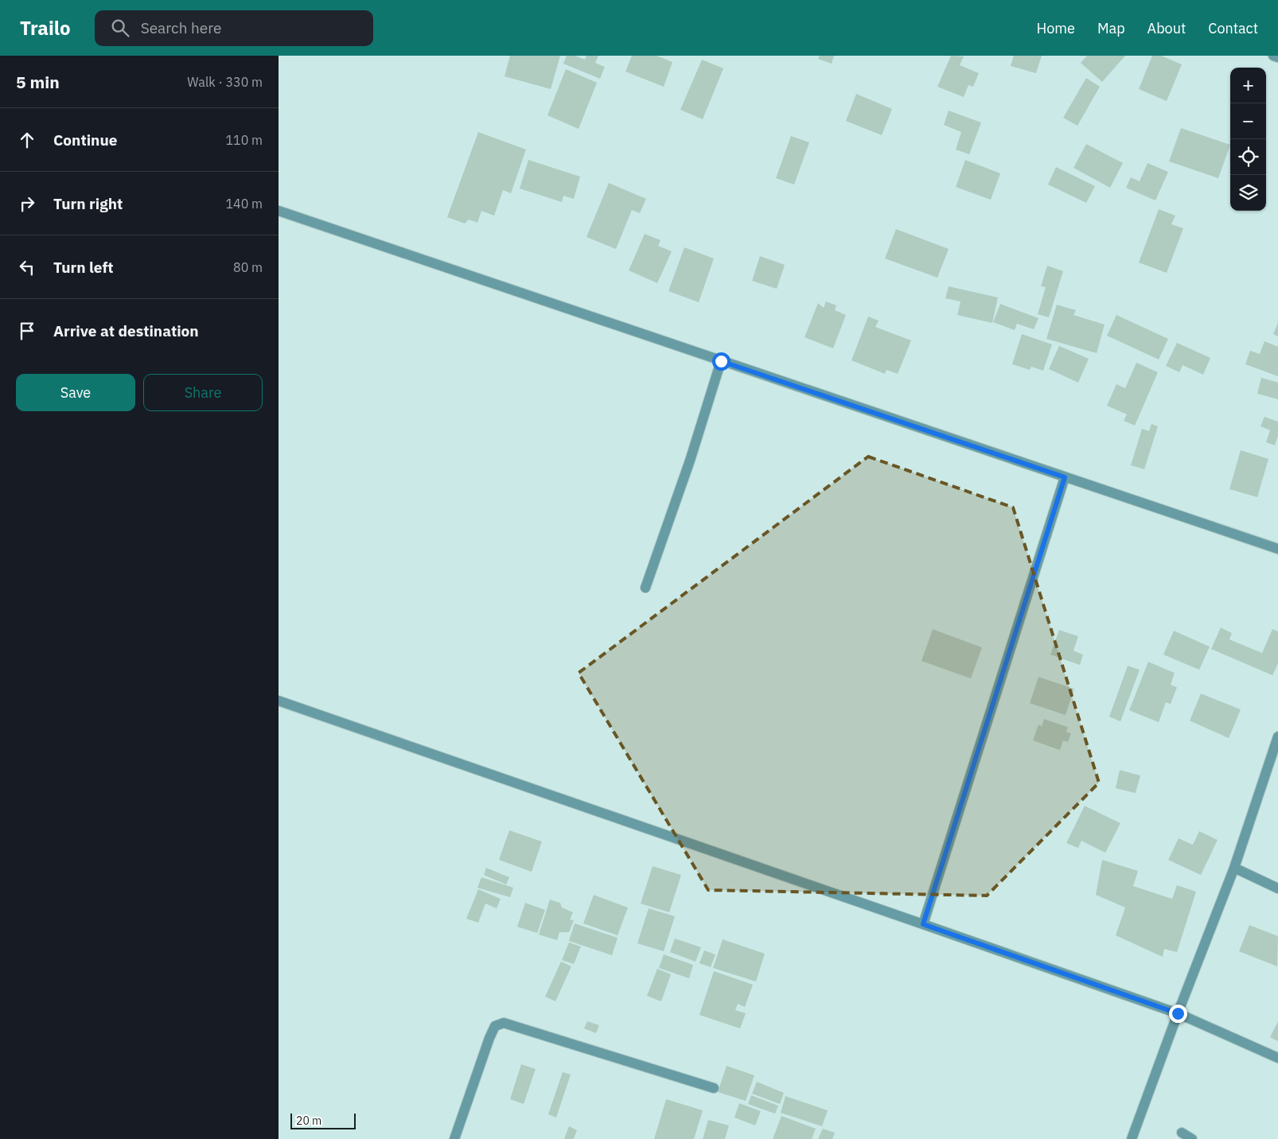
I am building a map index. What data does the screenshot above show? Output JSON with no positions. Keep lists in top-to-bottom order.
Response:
{
  "scale_bar": "20 m",
  "page": {
    "header": "Trailo",
    "search": "Search here",
    "nav": [
      "Home",
      "Map",
      "About",
      "Contact"
    ],
    "heading": ["5 min", "Walk · 330 m"],
    "map_buttons": ["+", "−"],
    "list": [
      ["Continue", "110 m"],
      ["Turn right", "140 m"],
      ["Turn left", "80 m"],
      "Arrive at destination"
    ],
    "buttons": ["Save", "Share"],
    "scale": "20 m"
  }
}
